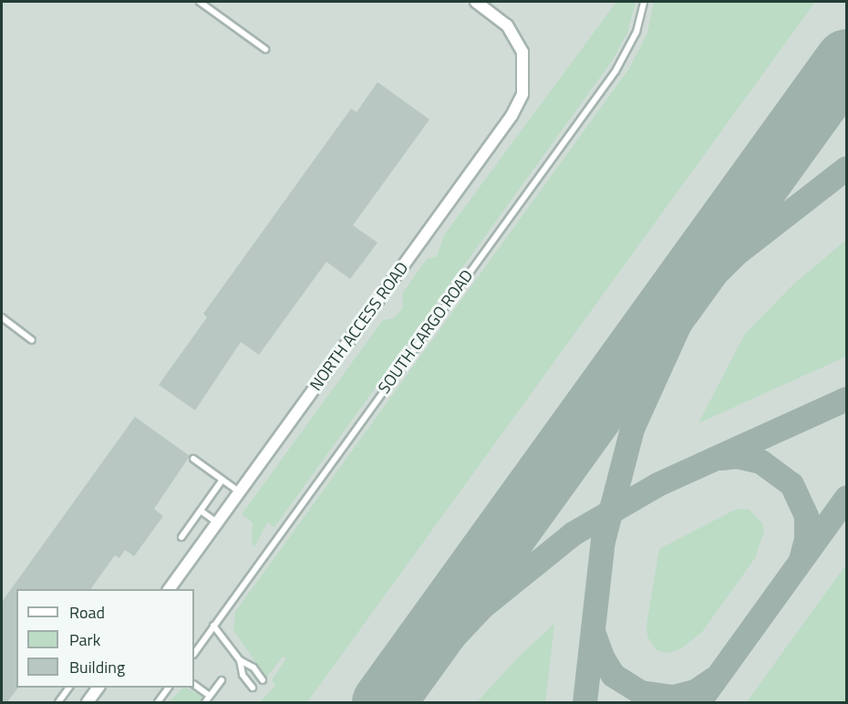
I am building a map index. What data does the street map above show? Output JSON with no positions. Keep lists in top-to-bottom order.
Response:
{
  "streets": {
    "street": ["NORTH ACCESS ROAD"],
    "lane": ["SOUTH CARGO ROAD"]
  },
  "legend": ["Road", "Park", "Building"]
}
